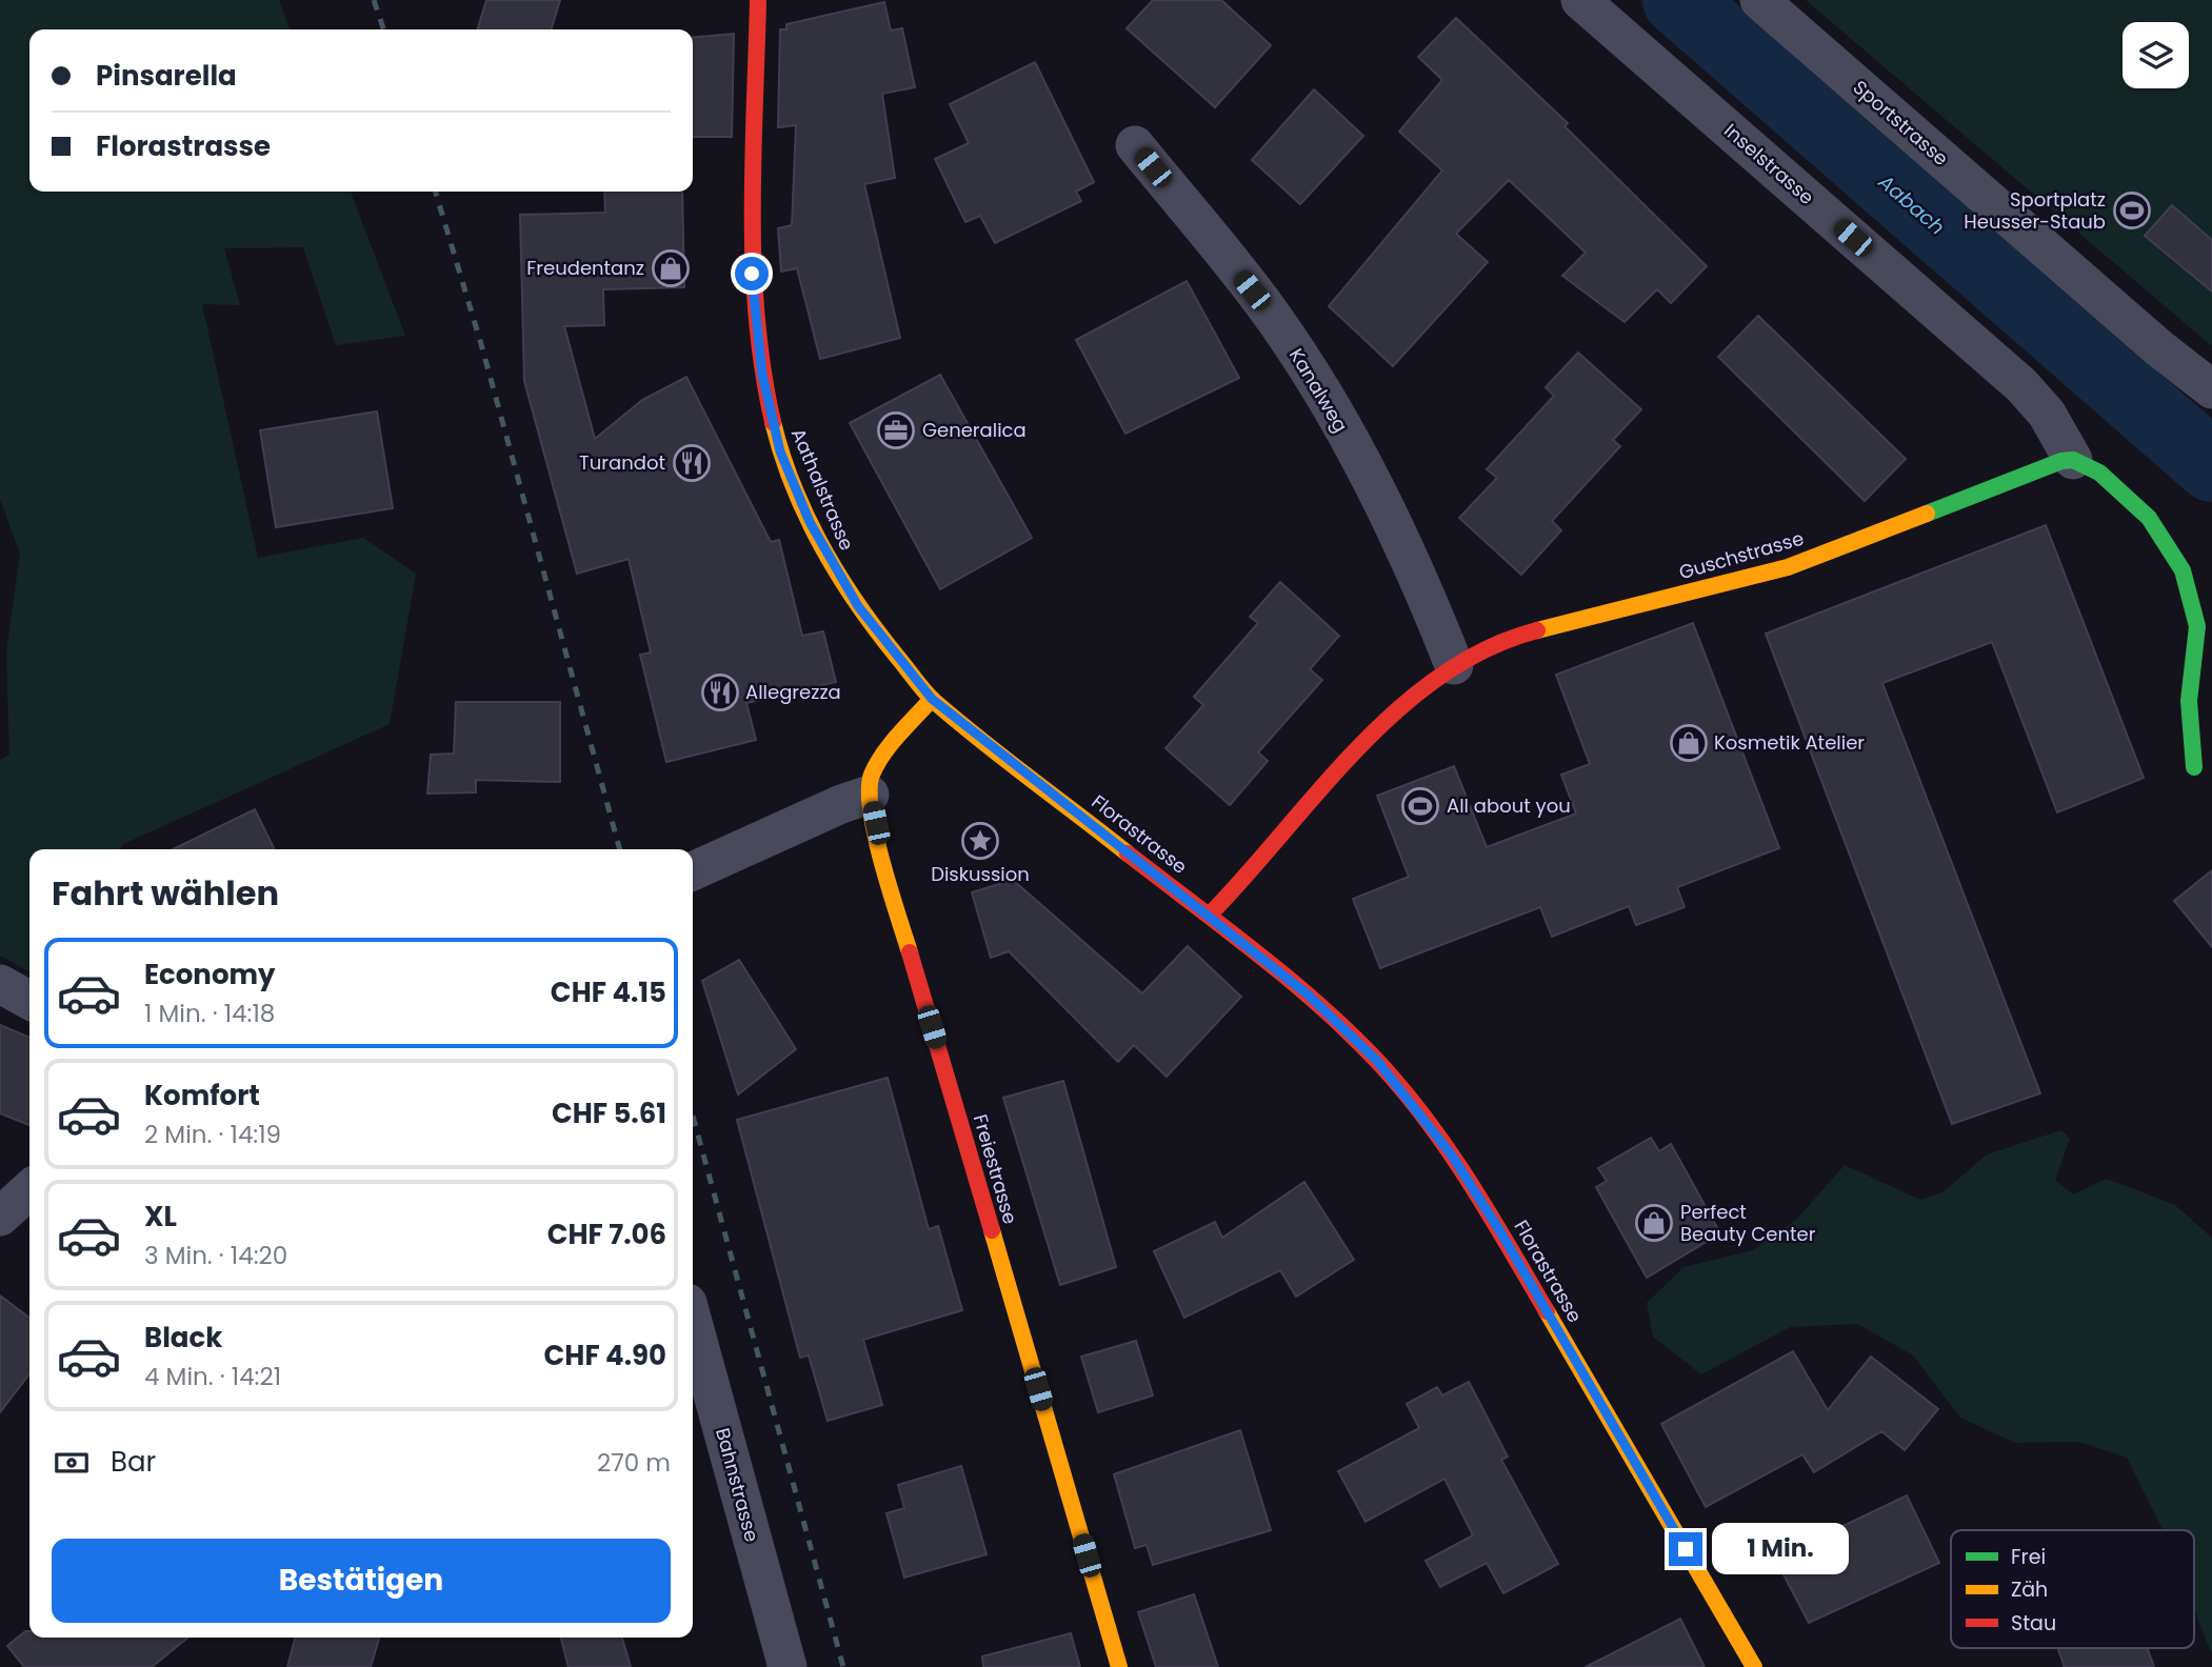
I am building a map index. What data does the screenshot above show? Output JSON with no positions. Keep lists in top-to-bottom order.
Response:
{
  "streets": {
    "street": [
      "Sportstrasse",
      "Inselstrasse",
      "Kanalweg",
      "Aathalstrasse",
      "Guschstrasse",
      "Florastrasse",
      "Freiestrasse",
      "Bahnstrasse"
    ]
  },
  "crossings": [
    ["Inselstrasse", "Guschstrasse"],
    ["Kanalweg", "Guschstrasse"],
    ["Aathalstrasse", "Florastrasse"],
    ["Guschstrasse", "Florastrasse"]
  ],
  "water": ["Aabach"],
  "places": {
    "sports": ["Sportplatz Heusser-Staub", "All about you"],
    "shop": ["Freudentanz", "Kosmetik Atelier", "Perfect Beauty Center"],
    "office": ["Generalica"],
    "restaurant": ["Turandot", "Allegrezza"],
    "place": ["Diskussion"]
  },
  "legend": ["Frei", "Zäh", "Stau"],
  "page": {
    "banner": ["Pinsarella", "Florastrasse"],
    "heading": "Fahrt wählen",
    "list": [
      {
        "name": "Economy",
        "note": "1 Min. · 14:18",
        "value": "CHF 4.15"
      },
      {
        "name": "Komfort",
        "note": "2 Min. · 14:19",
        "value": "CHF 5.61"
      },
      {
        "name": "XL",
        "note": "3 Min. · 14:20",
        "value": "CHF 7.06"
      },
      {
        "name": "Black",
        "note": "4 Min. · 14:21",
        "value": "CHF 4.90"
      }
    ],
    "pay": ["Bar", "270 m"],
    "bubble": "1 Min.",
    "buttons": "Bestätigen"
  }
}
